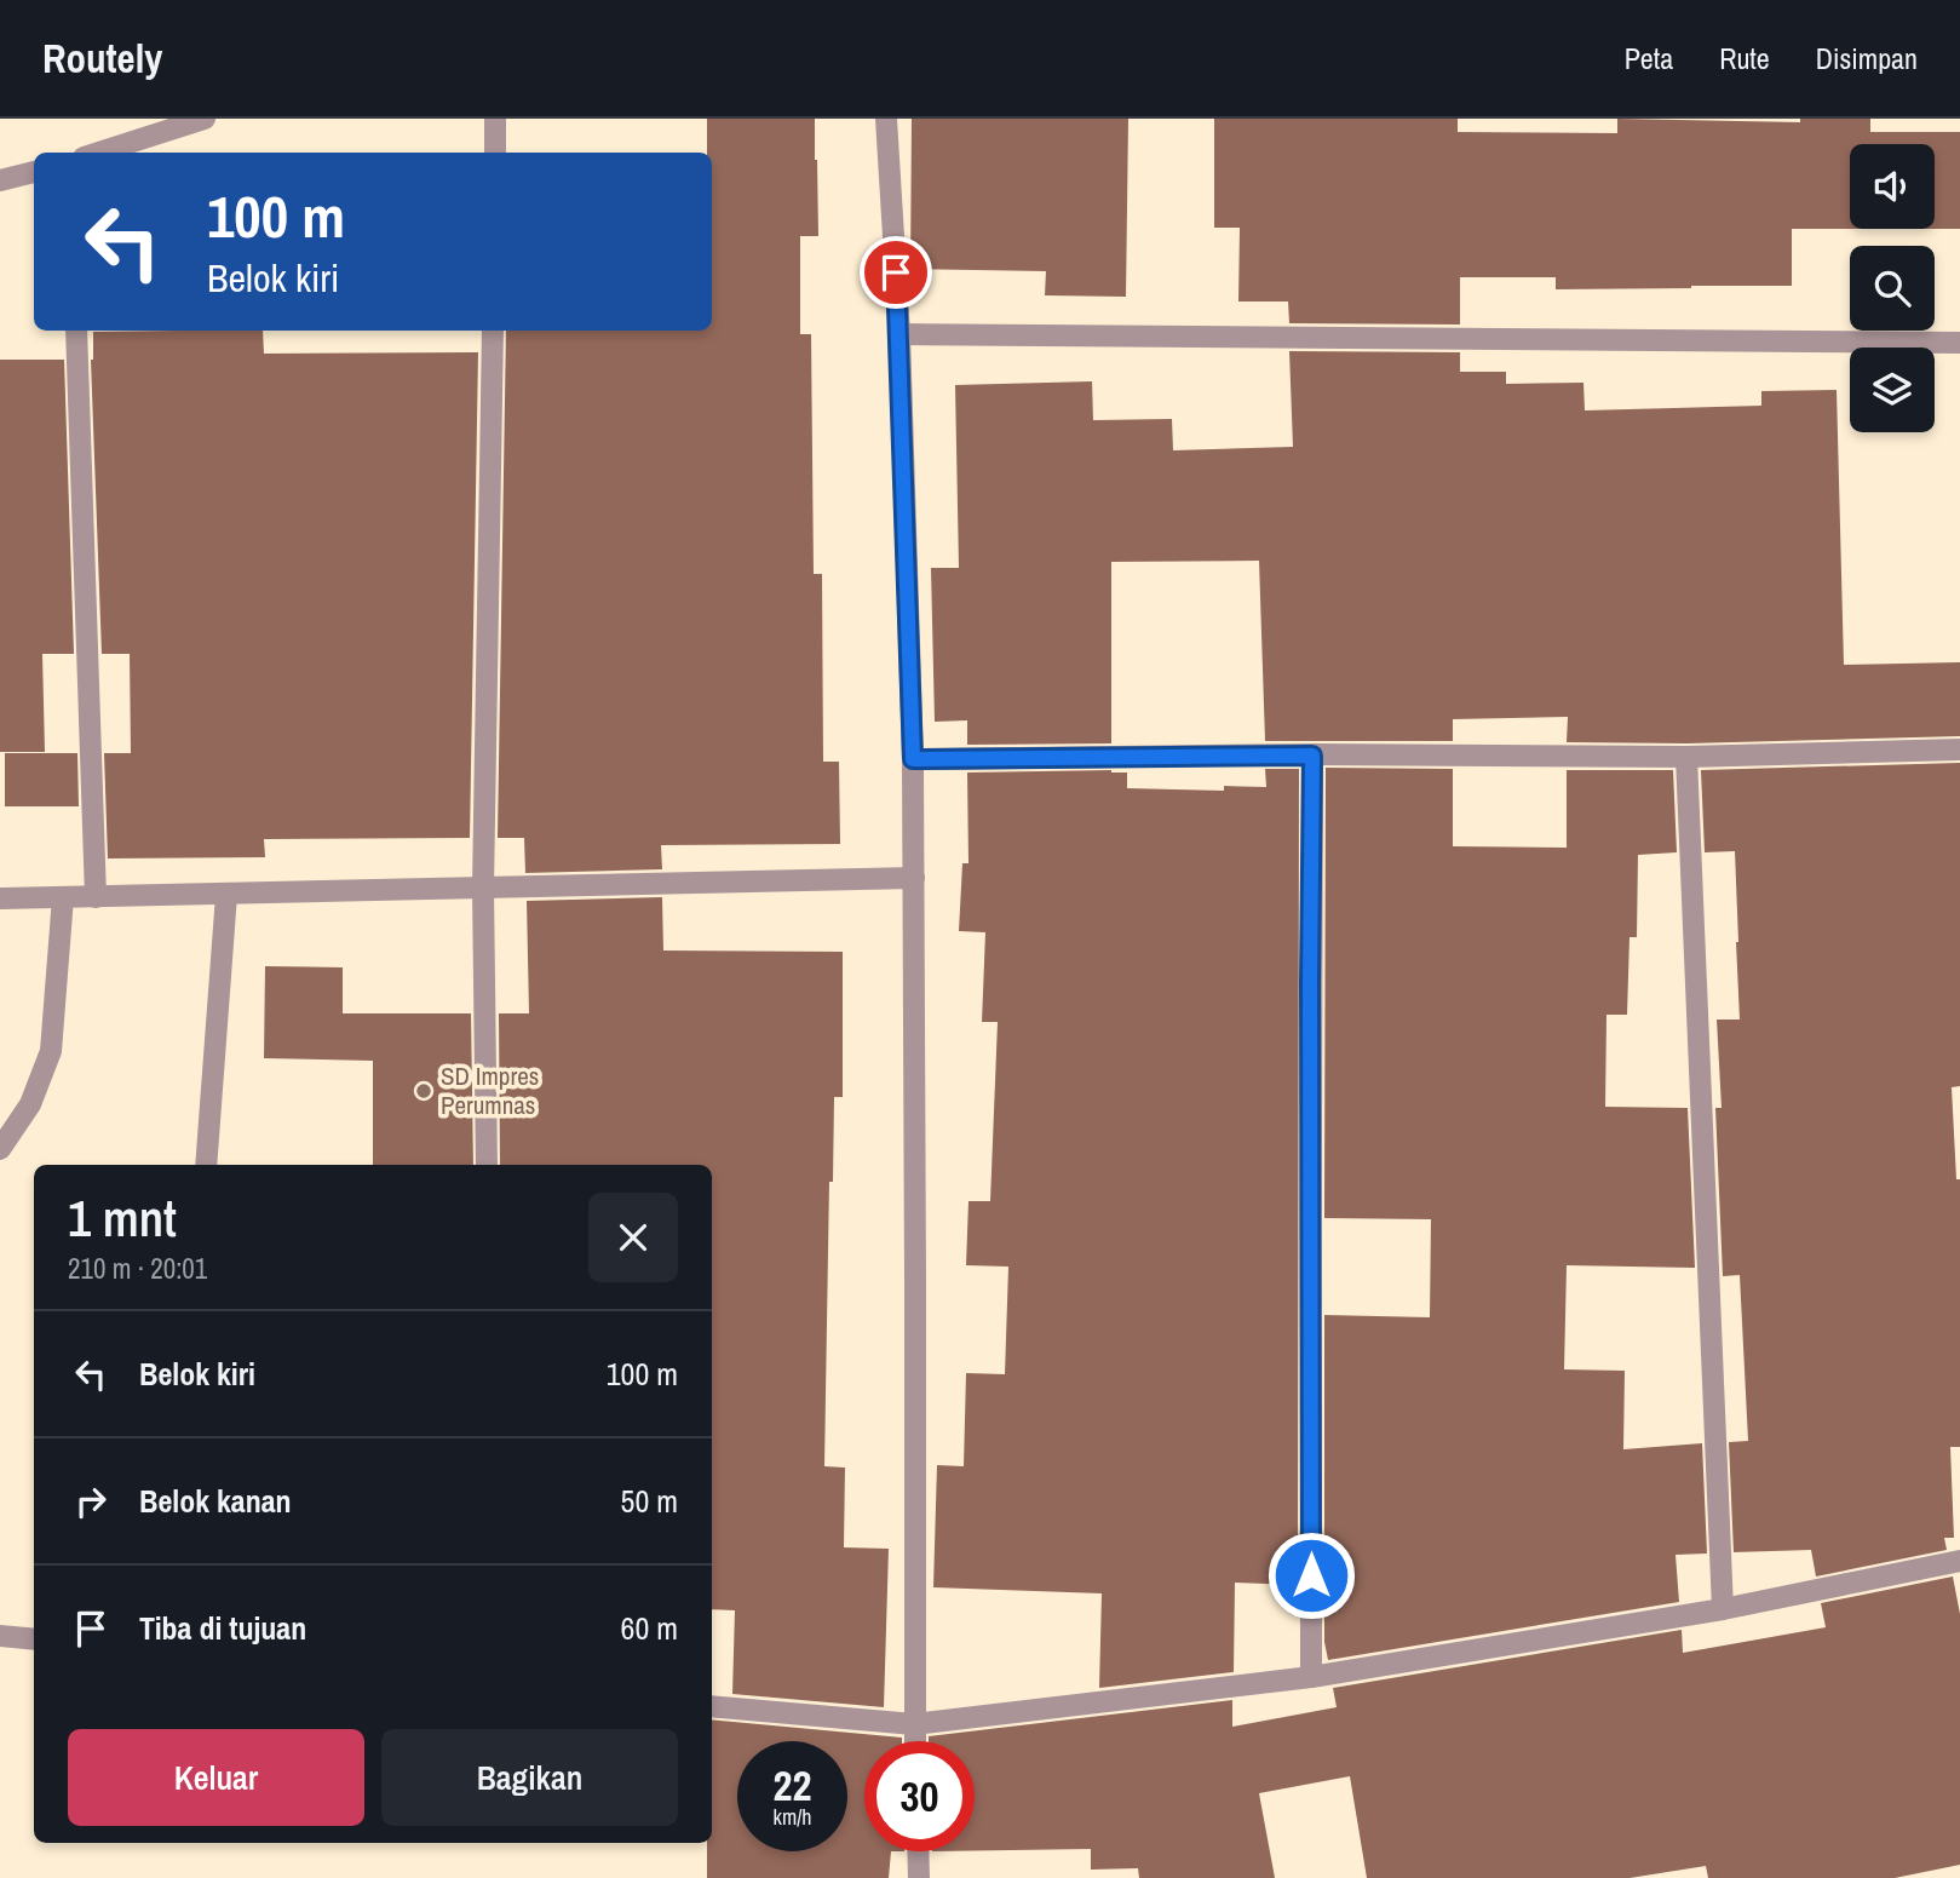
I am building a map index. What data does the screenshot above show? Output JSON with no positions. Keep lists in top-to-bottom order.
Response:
{
  "places": ["SD Impres Perumnas"],
  "page": {
    "header": "Routely",
    "nav": ["Peta", "Rute", "Disimpan"],
    "turn": ["100 m", "Belok kiri"],
    "heading": ["1 mnt", "210 m · 20:01"],
    "list": [
      {
        "name": "Belok kiri",
        "value": "100 m"
      },
      {
        "name": "Belok kanan",
        "value": "50 m"
      },
      {
        "name": "Tiba di tujuan",
        "value": "60 m"
      }
    ],
    "buttons": ["Keluar", "Bagikan"],
    "speed": "22 km/h",
    "limit": "30"
  }
}
